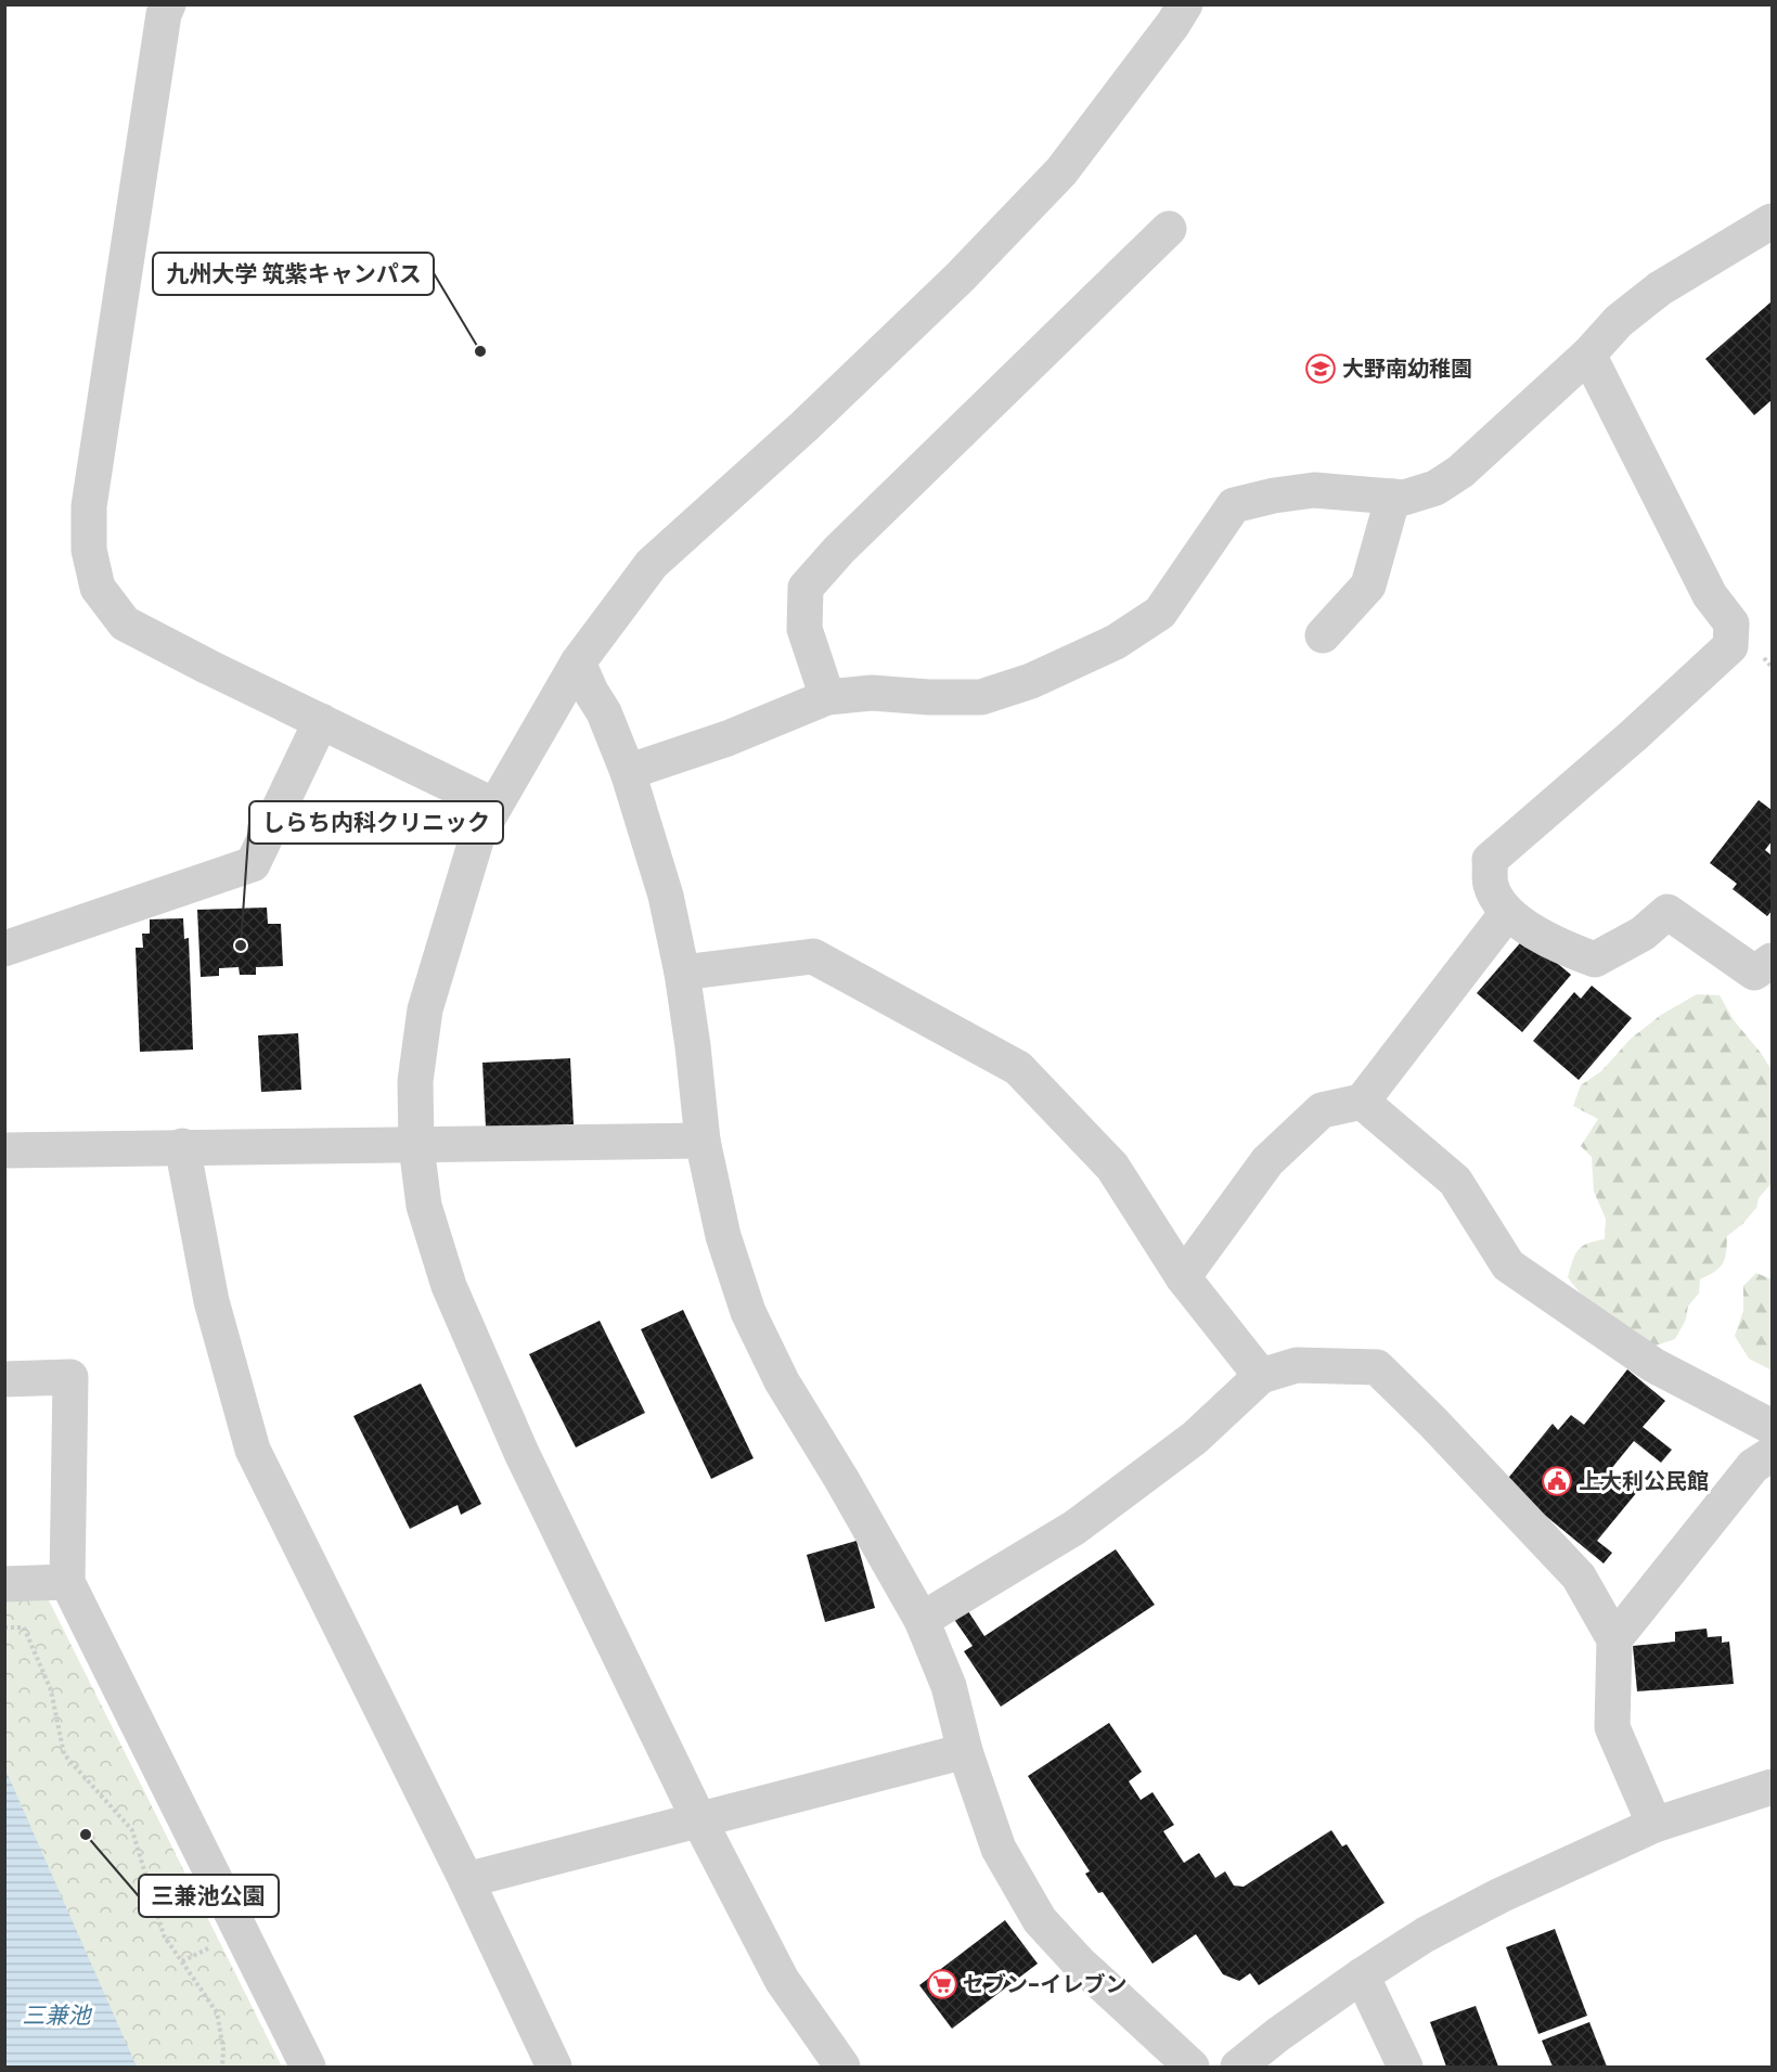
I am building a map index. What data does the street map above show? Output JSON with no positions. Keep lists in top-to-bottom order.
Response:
{
  "water": ["三兼池"],
  "places": {
    "other": ["九州大学 筑紫キャンパス", "しらち内科クリニック", "三兼池公園"],
    "school or university": ["大野南幼稚園"],
    "public building": ["上大利公民館"],
    "supermarket": ["セブン-イレブン"]
  }
}
